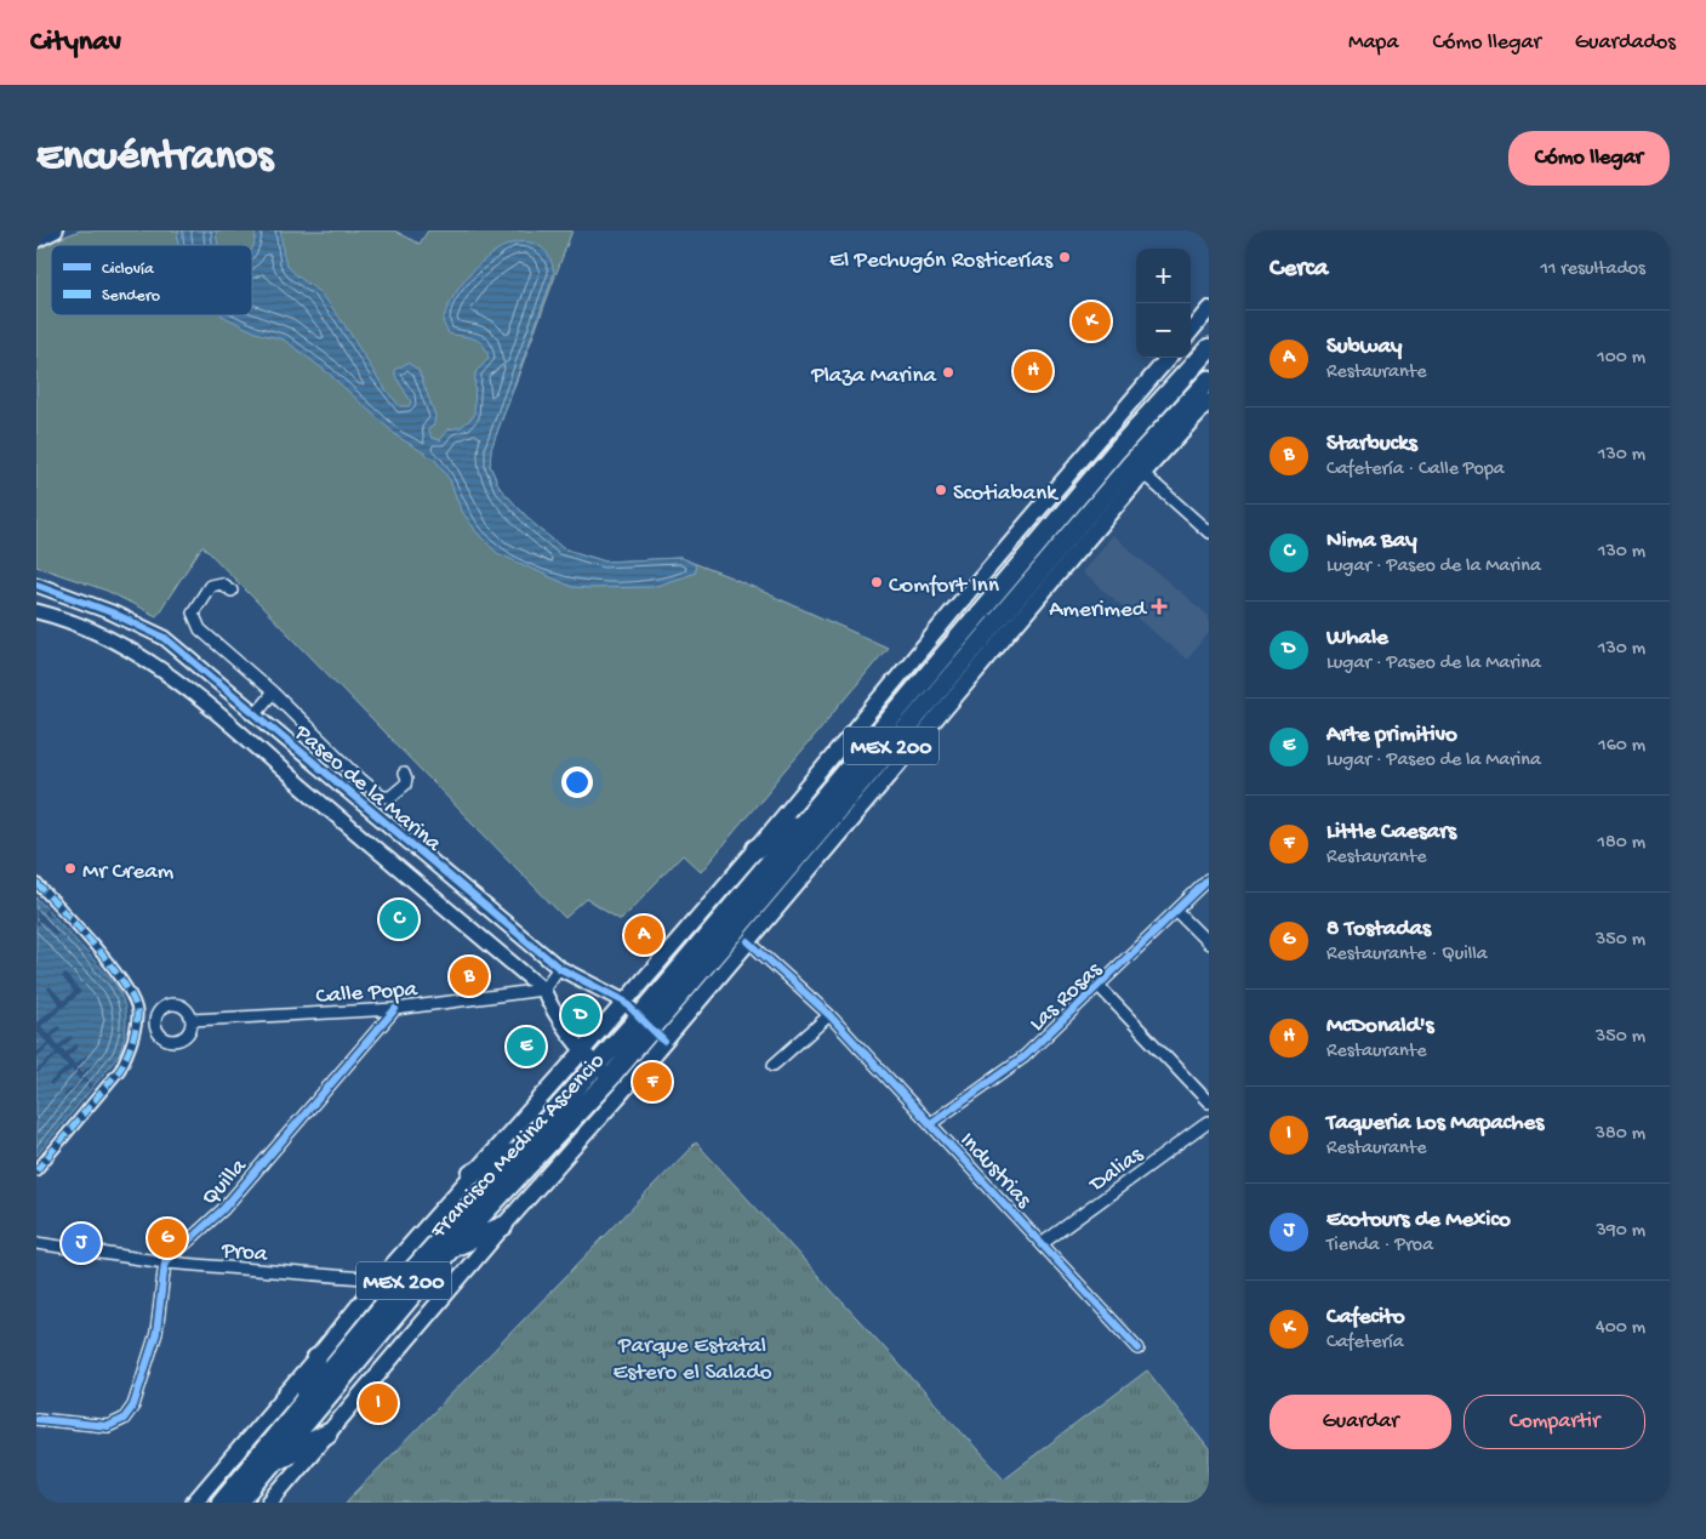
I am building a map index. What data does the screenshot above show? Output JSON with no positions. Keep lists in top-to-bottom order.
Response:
{
  "streets": {
    "highway": ["MEX 200", "Francisco Medina Ascencio"],
    "street": [
      "Paseo de la Marina",
      "Calle Popa",
      "Las Rosas",
      "Dalias",
      "Industrias",
      "Quilla",
      "Proa"
    ]
  },
  "crossings": [
    ["Paseo de la Marina", "Calle Popa"],
    ["Paseo de la Marina", "Francisco Medina Ascencio"],
    ["Calle Popa", "Quilla"],
    ["Las Rosas", "Industrias"],
    ["Francisco Medina Ascencio", "Industrias"],
    ["Dalias", "Industrias"],
    ["Quilla", "Proa"]
  ],
  "parks": ["Parque Estatal Estero el Salado"],
  "places": {
    "other": [
      "El Pechugón Rosticerías",
      "Plaza Marina",
      "Scotiabank",
      "Comfort Inn",
      "Mr Cream"
    ],
    "health": ["Amerimed"]
  },
  "legend": ["Ciclovía", "Sendero"],
  "page": {
    "header": "Citynav",
    "nav": ["Mapa", "Cómo llegar", "Guardados"],
    "buttons": [
      "Cómo llegar",
      ["Guardar", "Compartir"]
    ],
    "title": "Encuéntranos",
    "heading": ["Cerca", "11 resultados"],
    "map_buttons": ["+", "−"],
    "pins": [
      "K",
      "H",
      "C",
      "A",
      "B",
      "D",
      "E",
      "F",
      "G",
      "J",
      "I"
    ],
    "list": [
      {
        "mark": "A",
        "name": "Subway",
        "note": "Restaurante",
        "value": "100 m"
      },
      {
        "mark": "B",
        "name": "Starbucks",
        "note": "Cafetería · Calle Popa",
        "value": "130 m"
      },
      {
        "mark": "C",
        "name": "Nima Bay",
        "note": "Lugar · Paseo de la Marina",
        "value": "130 m"
      },
      {
        "mark": "D",
        "name": "Whale",
        "note": "Lugar · Paseo de la Marina",
        "value": "130 m"
      },
      {
        "mark": "E",
        "name": "Arte primitivo",
        "note": "Lugar · Paseo de la Marina",
        "value": "160 m"
      },
      {
        "mark": "F",
        "name": "Little Caesars",
        "note": "Restaurante",
        "value": "180 m"
      },
      {
        "mark": "G",
        "name": "8 Tostadas",
        "note": "Restaurante · Quilla",
        "value": "350 m"
      },
      {
        "mark": "H",
        "name": "McDonald's",
        "note": "Restaurante",
        "value": "350 m"
      },
      {
        "mark": "I",
        "name": "Taqueria Los Mapaches",
        "note": "Restaurante",
        "value": "380 m"
      },
      {
        "mark": "J",
        "name": "Ecotours de Mexico",
        "note": "Tienda · Proa",
        "value": "390 m"
      },
      {
        "mark": "K",
        "name": "Cafecito",
        "note": "Cafetería",
        "value": "400 m"
      }
    ]
  }
}
